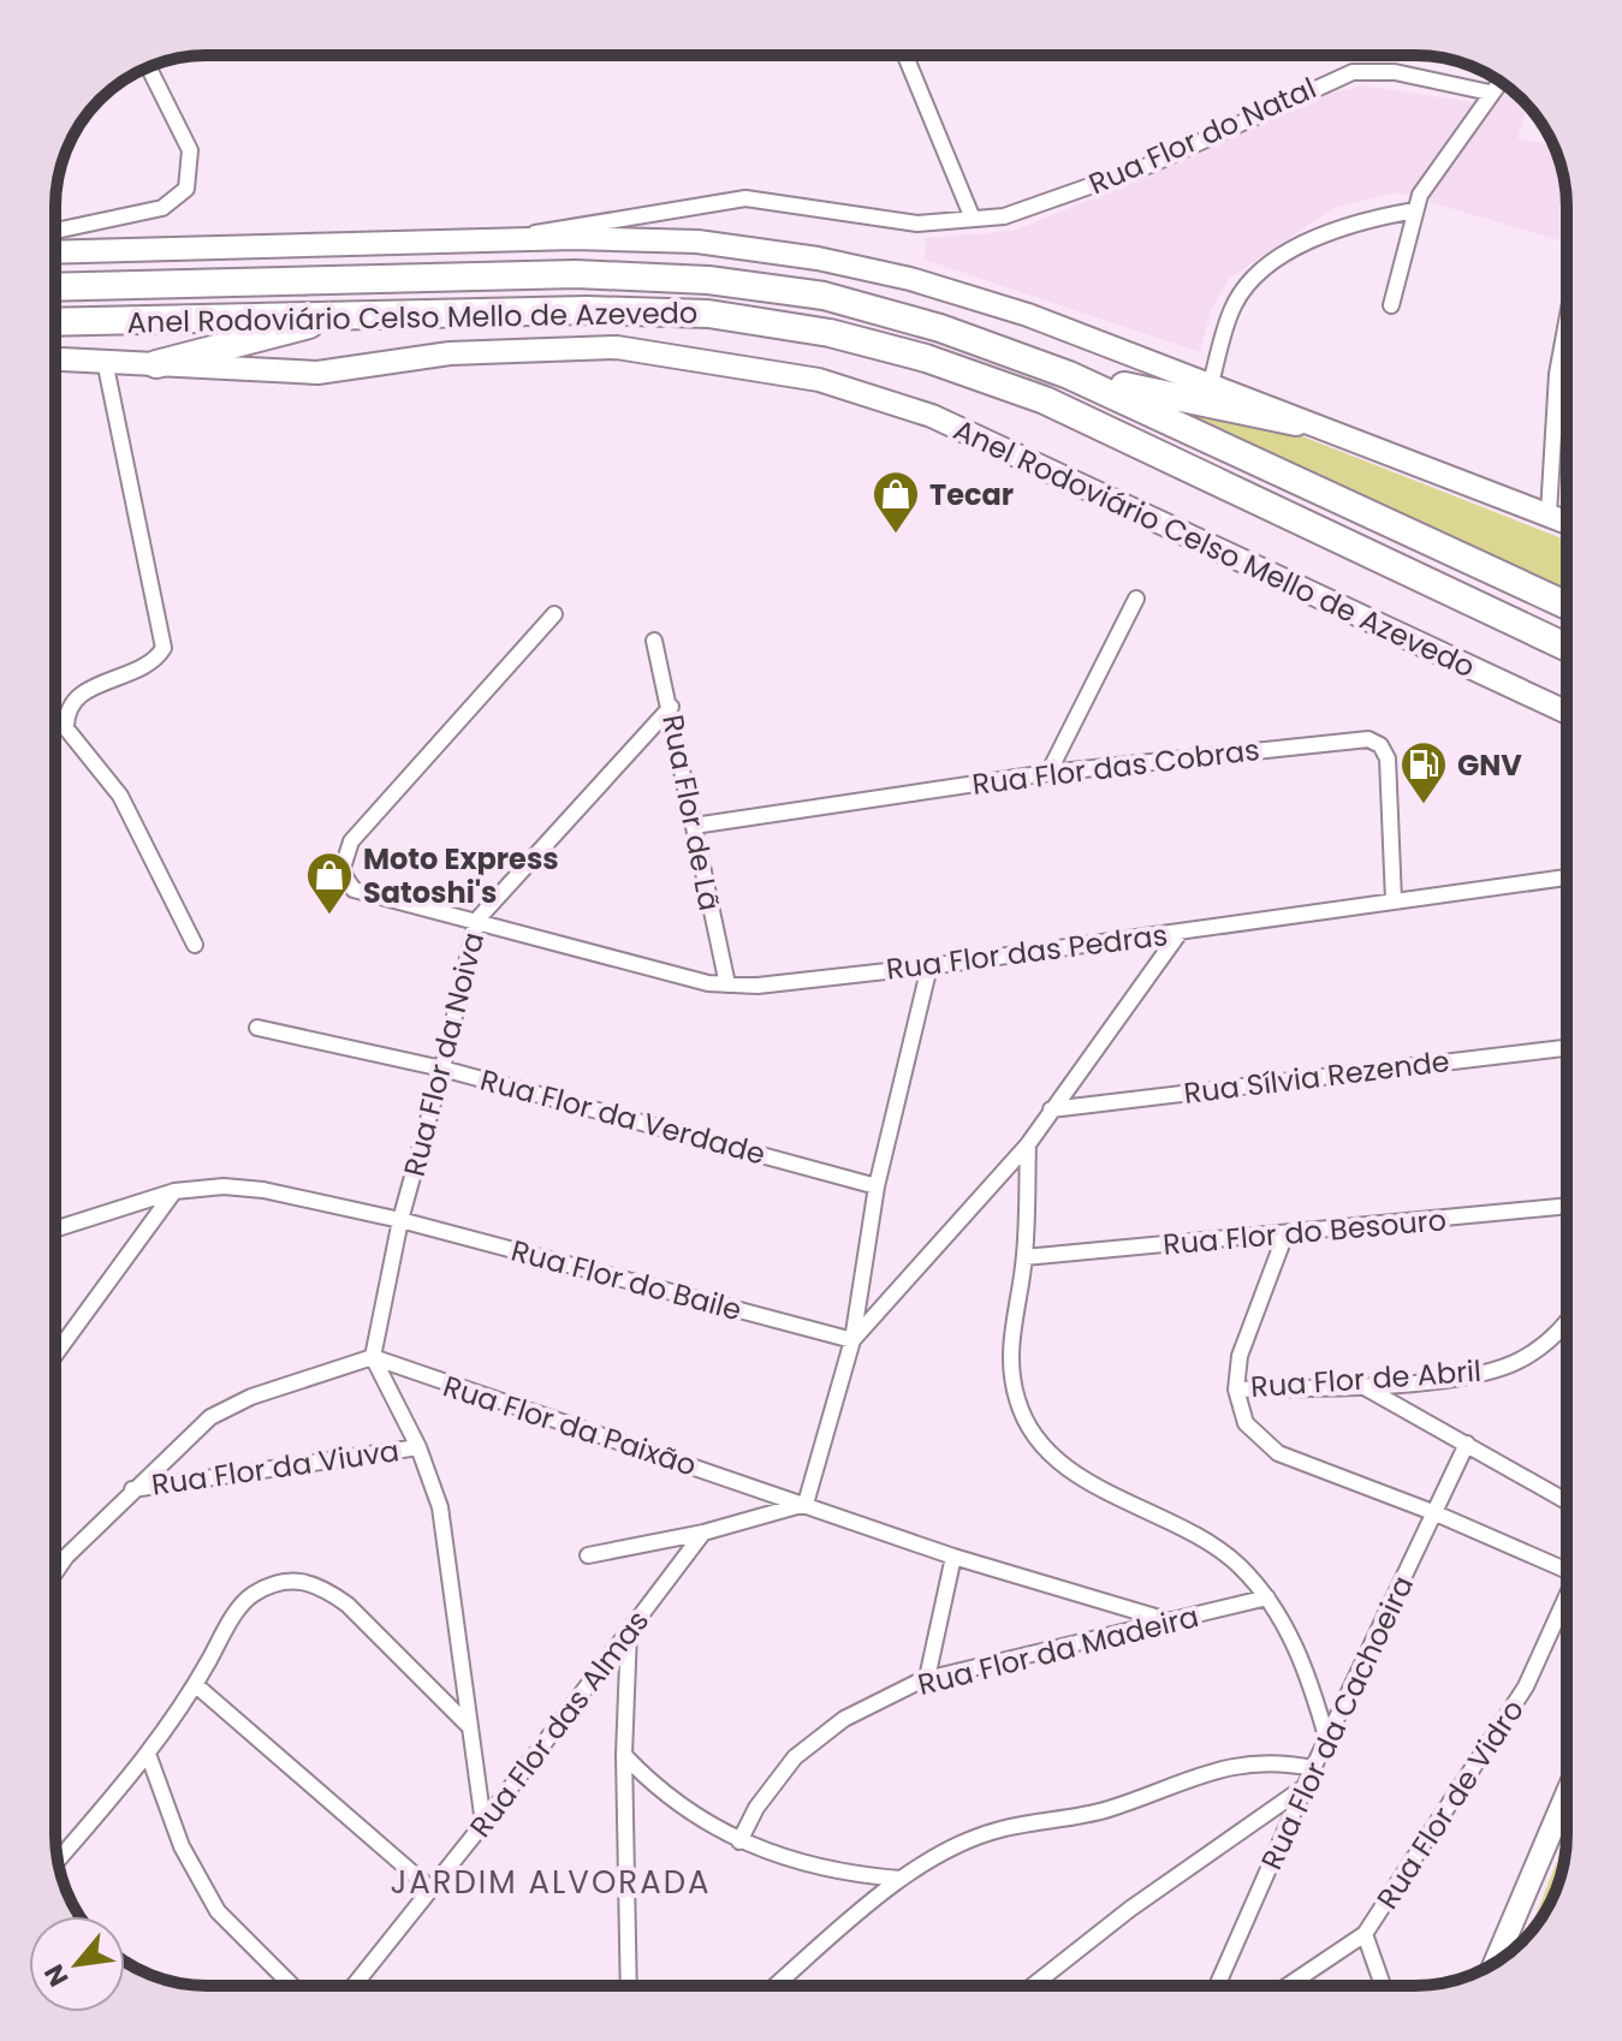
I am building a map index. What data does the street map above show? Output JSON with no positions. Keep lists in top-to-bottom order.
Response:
{
  "streets": {
    "highway": ["Anel Rodoviário Celso Mello de Azevedo"],
    "street": [
      "Rua Flor do Natal",
      "Rua Flor das Cobras",
      "Rua Flor de Lã",
      "Rua Flor das Pedras",
      "Rua Flor da Noiva",
      "Rua Sílvia Rezende",
      "Rua Flor da Verdade",
      "Rua Flor do Besouro",
      "Rua Flor do Baile",
      "Rua Flor de Abril",
      "Rua Flor da Paixão",
      "Rua Flor da Viuva",
      "Rua Flor da Madeira",
      "Rua Flor da Cachoeira",
      "Rua Flor das Almas",
      "Rua Flor de Vidro"
    ]
  },
  "crossings": [
    ["Rua Flor das Cobras", "Rua Flor de Lã"],
    ["Rua Flor das Cobras", "Rua Flor das Pedras"],
    ["Rua Flor de Lã", "Rua Flor das Pedras"],
    ["Rua Flor de Lã", "Rua Flor da Noiva"],
    ["Rua Flor das Pedras", "Rua Flor da Noiva"],
    ["Rua Flor da Noiva", "Rua Flor da Verdade"],
    ["Rua Flor da Noiva", "Rua Flor do Baile"],
    ["Rua Flor da Noiva", "Rua Flor da Paixão"],
    ["Rua Flor da Paixão", "Rua Flor da Madeira"]
  ],
  "districts": ["JARDIM ALVORADA"],
  "places": {
    "shop": ["Tecar", "Moto Express Satoshi's"],
    "fuel station": ["GNV"]
  },
  "north": "bottom left"
}
